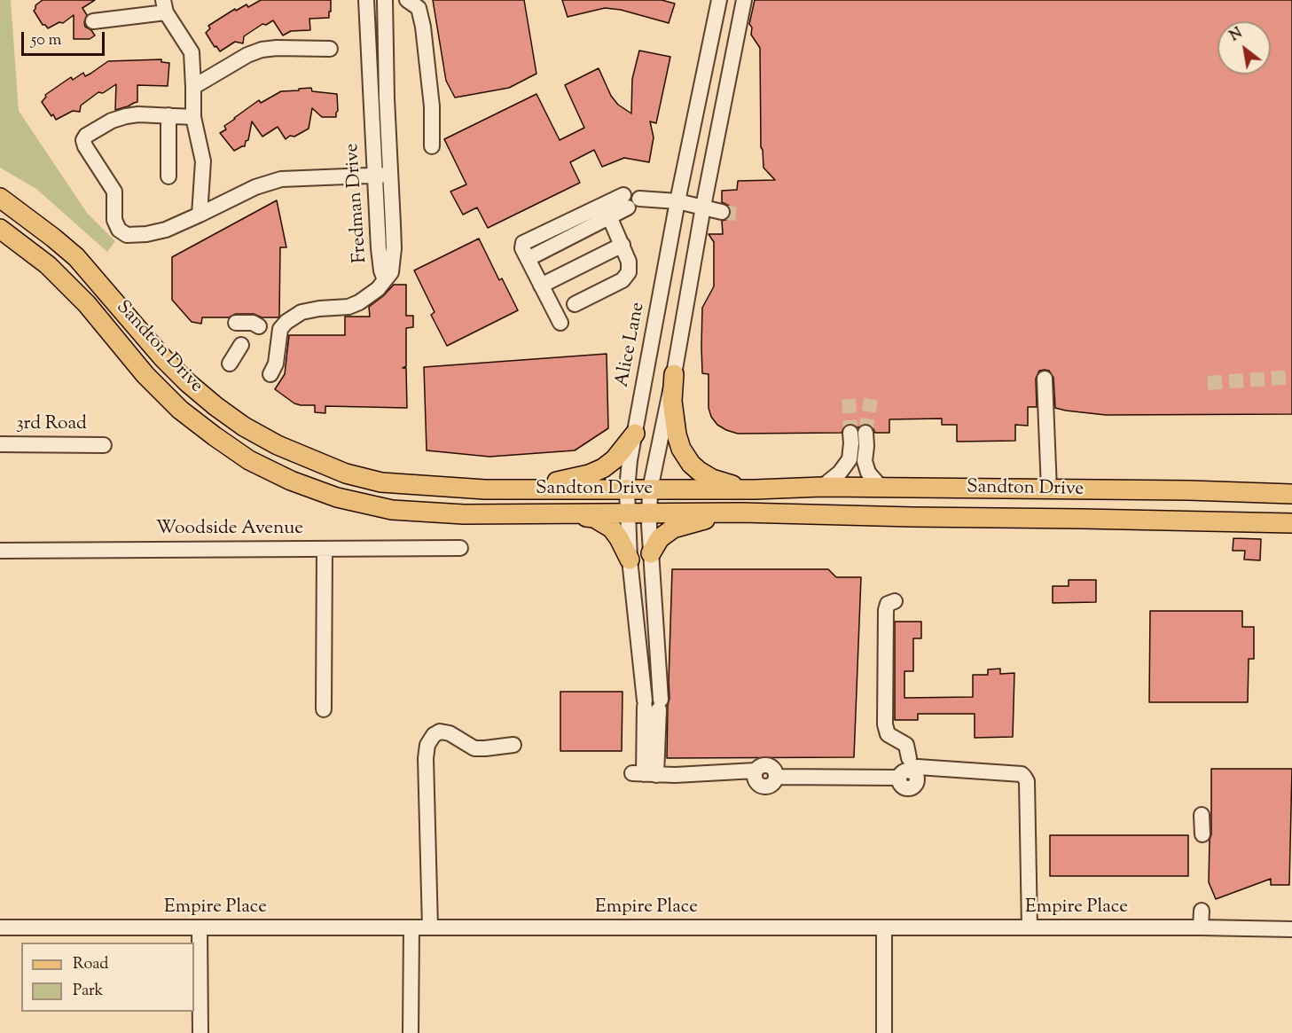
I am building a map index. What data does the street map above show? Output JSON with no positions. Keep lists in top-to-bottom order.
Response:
{
  "streets": {
    "main road": ["Sandton Drive"],
    "street": [
      "Fredman Drive",
      "Alice Lane",
      "3rd Road",
      "Woodside Avenue",
      "Empire Place"
    ]
  },
  "crossings": [
    ["Alice Lane", "Sandton Drive"]
  ],
  "legend": ["Road", "Park"],
  "scale_bar": "50 m",
  "north": "top left"
}
